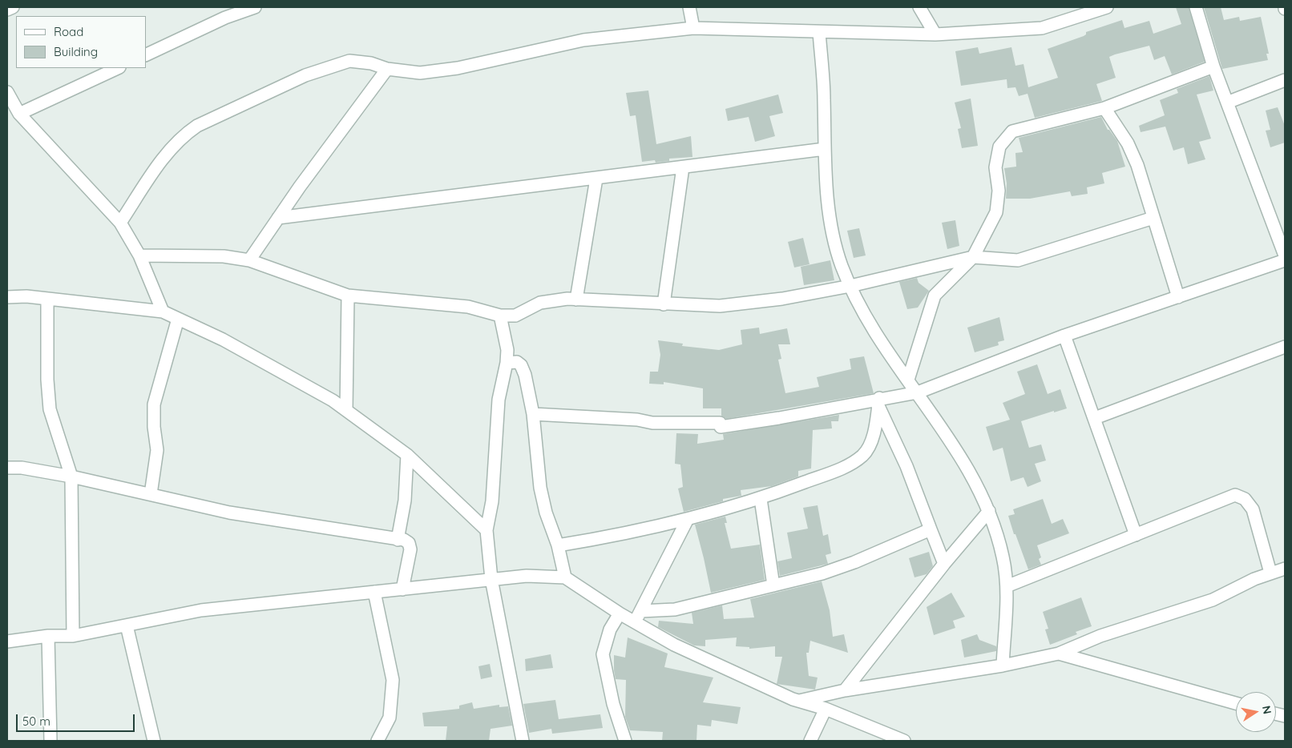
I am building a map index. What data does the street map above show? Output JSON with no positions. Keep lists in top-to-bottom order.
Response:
{
  "legend": ["Road", "Building"],
  "scale_bar": "50 m",
  "north": "right"
}
